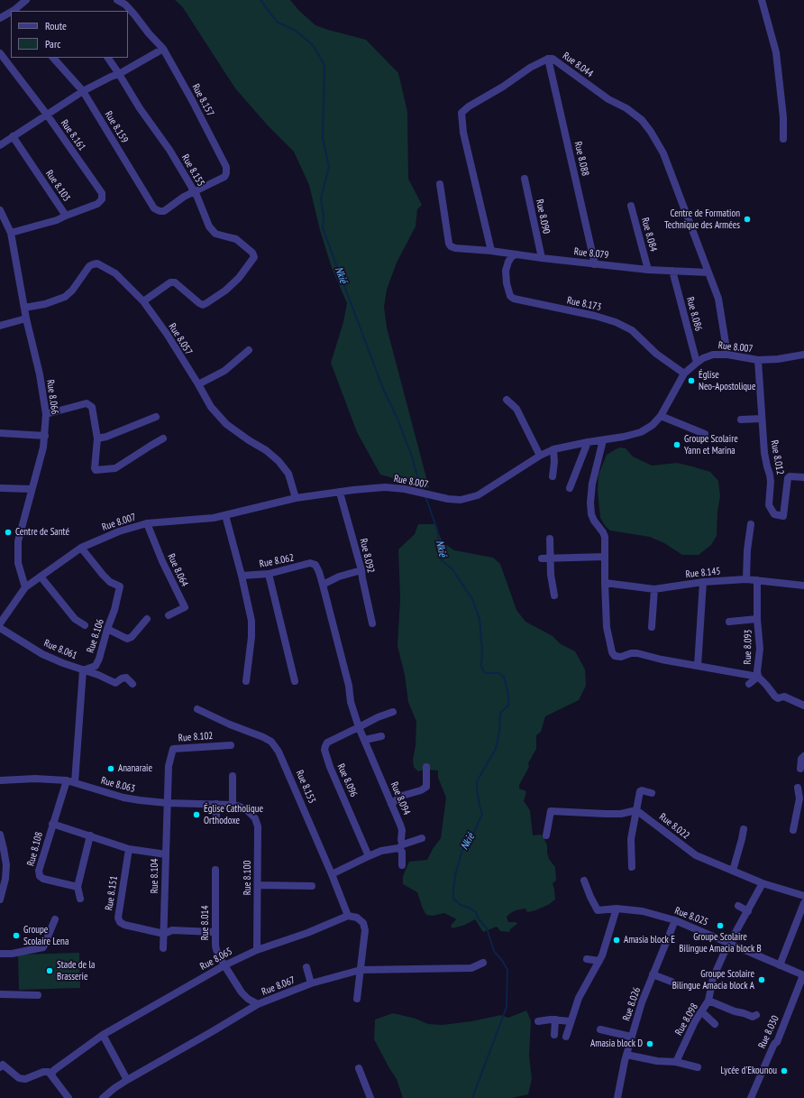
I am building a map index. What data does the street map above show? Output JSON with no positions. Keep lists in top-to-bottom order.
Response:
{
  "streets": {
    "street": [
      "Rue 8.044",
      "Rue 8.157",
      "Rue 8.159",
      "Rue 8.161",
      "Rue 8.088",
      "Rue 8.155",
      "Rue 8.103",
      "Rue 8.090",
      "Rue 8.084",
      "Rue 8.079",
      "Rue 8.173",
      "Rue 8.086",
      "Rue 8.057",
      "Rue 8.007",
      "Rue 8.066",
      "Rue 8.012",
      "Rue 8.092",
      "Rue 8.062",
      "Rue 8.064",
      "Rue 8.145",
      "Rue 8.106",
      "Rue 8.093",
      "Rue 8.061",
      "Rue 8.102",
      "Rue 8.096",
      "Rue 8.063",
      "Rue 8.153",
      "Rue 8.094",
      "Rue 8.022",
      "Rue 8.108",
      "Rue 8.104",
      "Rue 8.100",
      "Rue 8.151",
      "Rue 8.025",
      "Rue 8.014",
      "Rue 8.065",
      "Rue 8.067",
      "Rue 8.026",
      "Rue 8.098",
      "Rue 8.030"
    ]
  },
  "crossings": [
    ["Rue 8.044", "Rue 8.088"],
    ["Rue 8.044", "Rue 8.079"],
    ["Rue 8.157", "Rue 8.159"],
    ["Rue 8.157", "Rue 8.155"],
    ["Rue 8.159", "Rue 8.155"],
    ["Rue 8.161", "Rue 8.103"],
    ["Rue 8.088", "Rue 8.079"],
    ["Rue 8.155", "Rue 8.057"],
    ["Rue 8.103", "Rue 8.066"],
    ["Rue 8.090", "Rue 8.079"],
    ["Rue 8.084", "Rue 8.079"],
    ["Rue 8.079", "Rue 8.173"],
    ["Rue 8.079", "Rue 8.086"],
    ["Rue 8.173", "Rue 8.007"],
    ["Rue 8.086", "Rue 8.007"],
    ["Rue 8.057", "Rue 8.007"],
    ["Rue 8.057", "Rue 8.066"],
    ["Rue 8.007", "Rue 8.066"],
    ["Rue 8.007", "Rue 8.012"],
    ["Rue 8.007", "Rue 8.092"],
    ["Rue 8.007", "Rue 8.064"],
    ["Rue 8.007", "Rue 8.106"],
    ["Rue 8.062", "Rue 8.094"],
    ["Rue 8.145", "Rue 8.093"],
    ["Rue 8.106", "Rue 8.061"],
    ["Rue 8.102", "Rue 8.063"],
    ["Rue 8.096", "Rue 8.094"],
    ["Rue 8.063", "Rue 8.108"],
    ["Rue 8.063", "Rue 8.100"],
    ["Rue 8.153", "Rue 8.065"],
    ["Rue 8.022", "Rue 8.098"],
    ["Rue 8.104", "Rue 8.151"],
    ["Rue 8.100", "Rue 8.065"],
    ["Rue 8.151", "Rue 8.014"],
    ["Rue 8.025", "Rue 8.026"],
    ["Rue 8.025", "Rue 8.098"],
    ["Rue 8.025", "Rue 8.030"],
    ["Rue 8.014", "Rue 8.065"],
    ["Rue 8.014", "Rue 8.067"]
  ],
  "water": ["Nkié"],
  "places": [
    "Centre de Formation Technique des Armées",
    "Église Neo-Apostolique",
    "Groupe Scolaire Yann et Marina",
    "Centre de Santé",
    "Ananaraie",
    "Église Catholique Orthodoxe",
    "Groupe Scolaire Bilingue Amacia block B",
    "Groupe Scolaire Lena",
    "Amasia block E",
    "Stade de la Brasserie",
    "Groupe Scolaire Bilingue Amacia block A",
    "Amasia block D",
    "Lycée d'Ekounou"
  ],
  "legend": ["Route", "Parc"]
}
